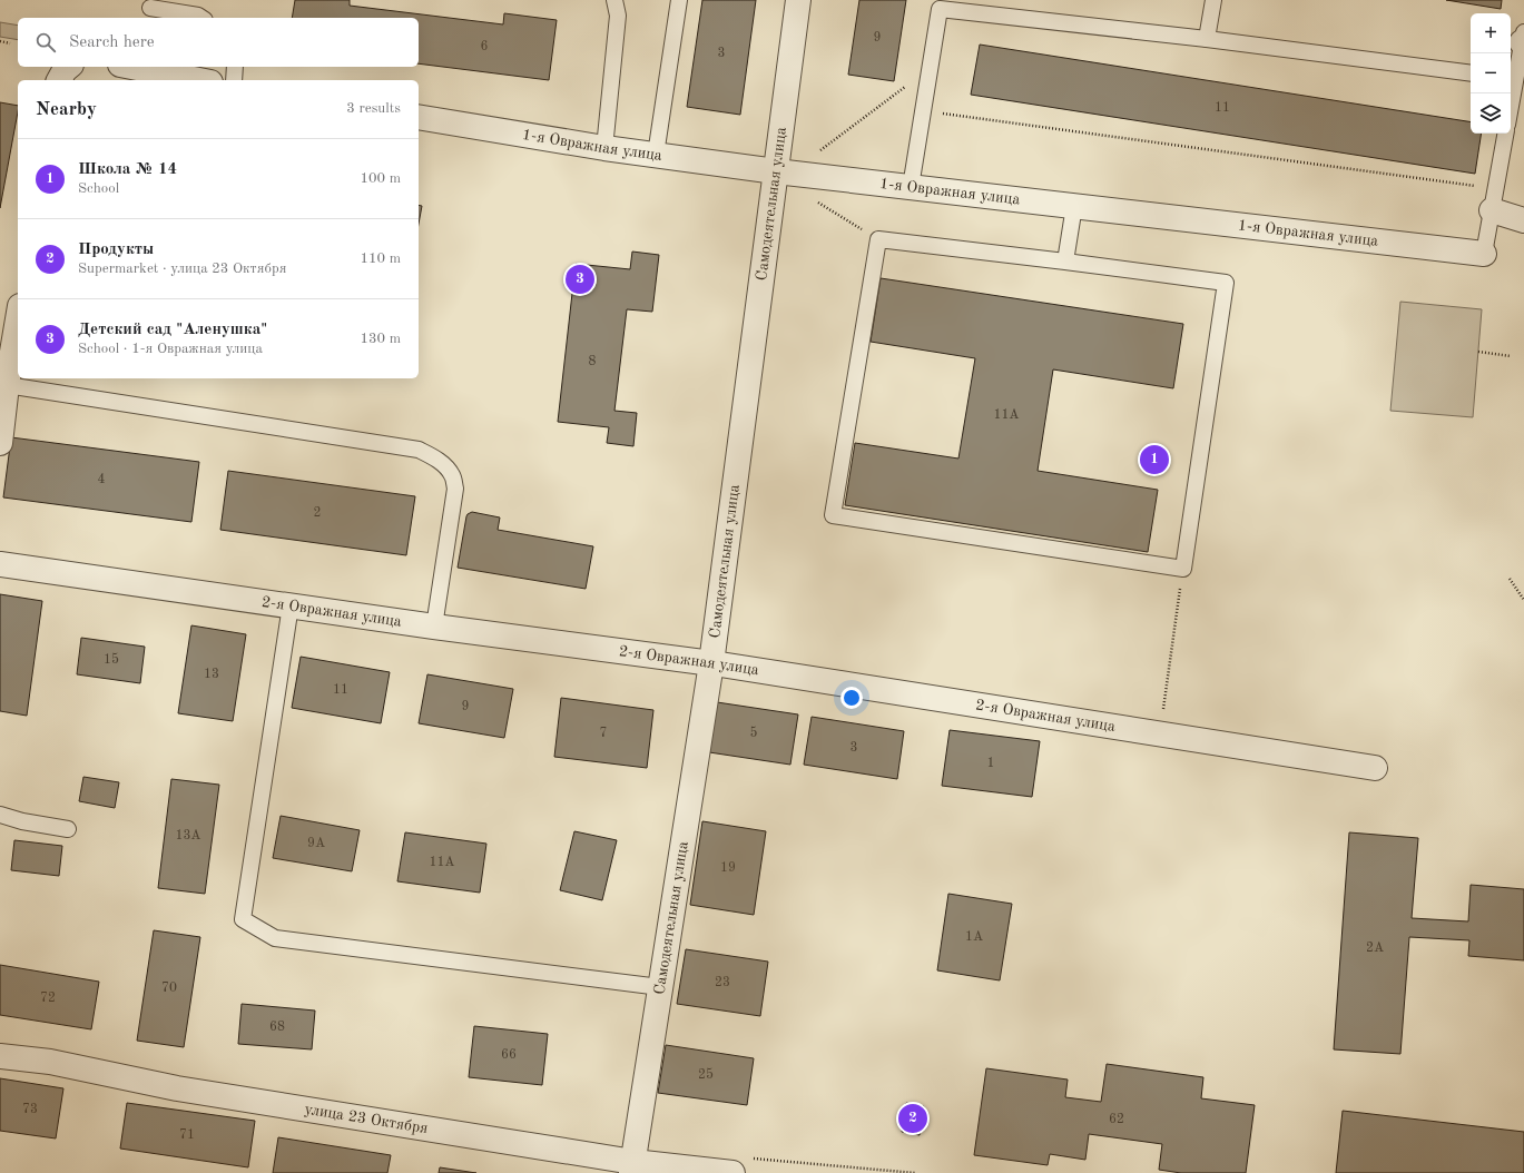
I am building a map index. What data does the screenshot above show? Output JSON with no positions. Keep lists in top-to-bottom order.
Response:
{
  "streets": {
    "street": [
      "1-я Овражная улица",
      "Самодеятельная улица",
      "2-я Овражная улица",
      "улица 23 Октября"
    ]
  },
  "crossings": [
    ["1-я Овражная улица", "Самодеятельная улица"],
    ["Самодеятельная улица", "2-я Овражная улица"],
    ["Самодеятельная улица", "улица 23 Октября"]
  ],
  "house_numbers": [
    "9",
    "6",
    "3",
    "11",
    "8",
    "11А",
    "4",
    "2",
    "15",
    "13",
    "11",
    "9",
    "7",
    "5",
    "3",
    "1",
    "13А",
    "9А",
    "11А",
    "19",
    "1А",
    "2А",
    "23",
    "70",
    "72",
    "68",
    "66",
    "25",
    "73",
    "62",
    "71"
  ],
  "page": {
    "map_buttons": ["+", "−"],
    "search": "Search here",
    "heading": ["Nearby", "3 results"],
    "list": [
      {
        "mark": "1",
        "name": "Школа № 14",
        "note": "School",
        "value": "100 m"
      },
      {
        "mark": "2",
        "name": "Продукты",
        "note": "Supermarket · улица 23 Октября",
        "value": "110 m"
      },
      {
        "mark": "3",
        "name": "Детский сад \"Аленушка\"",
        "note": "School · 1-я Овражная улица",
        "value": "130 m"
      }
    ],
    "pins": ["3", "1", "2"]
  }
}
